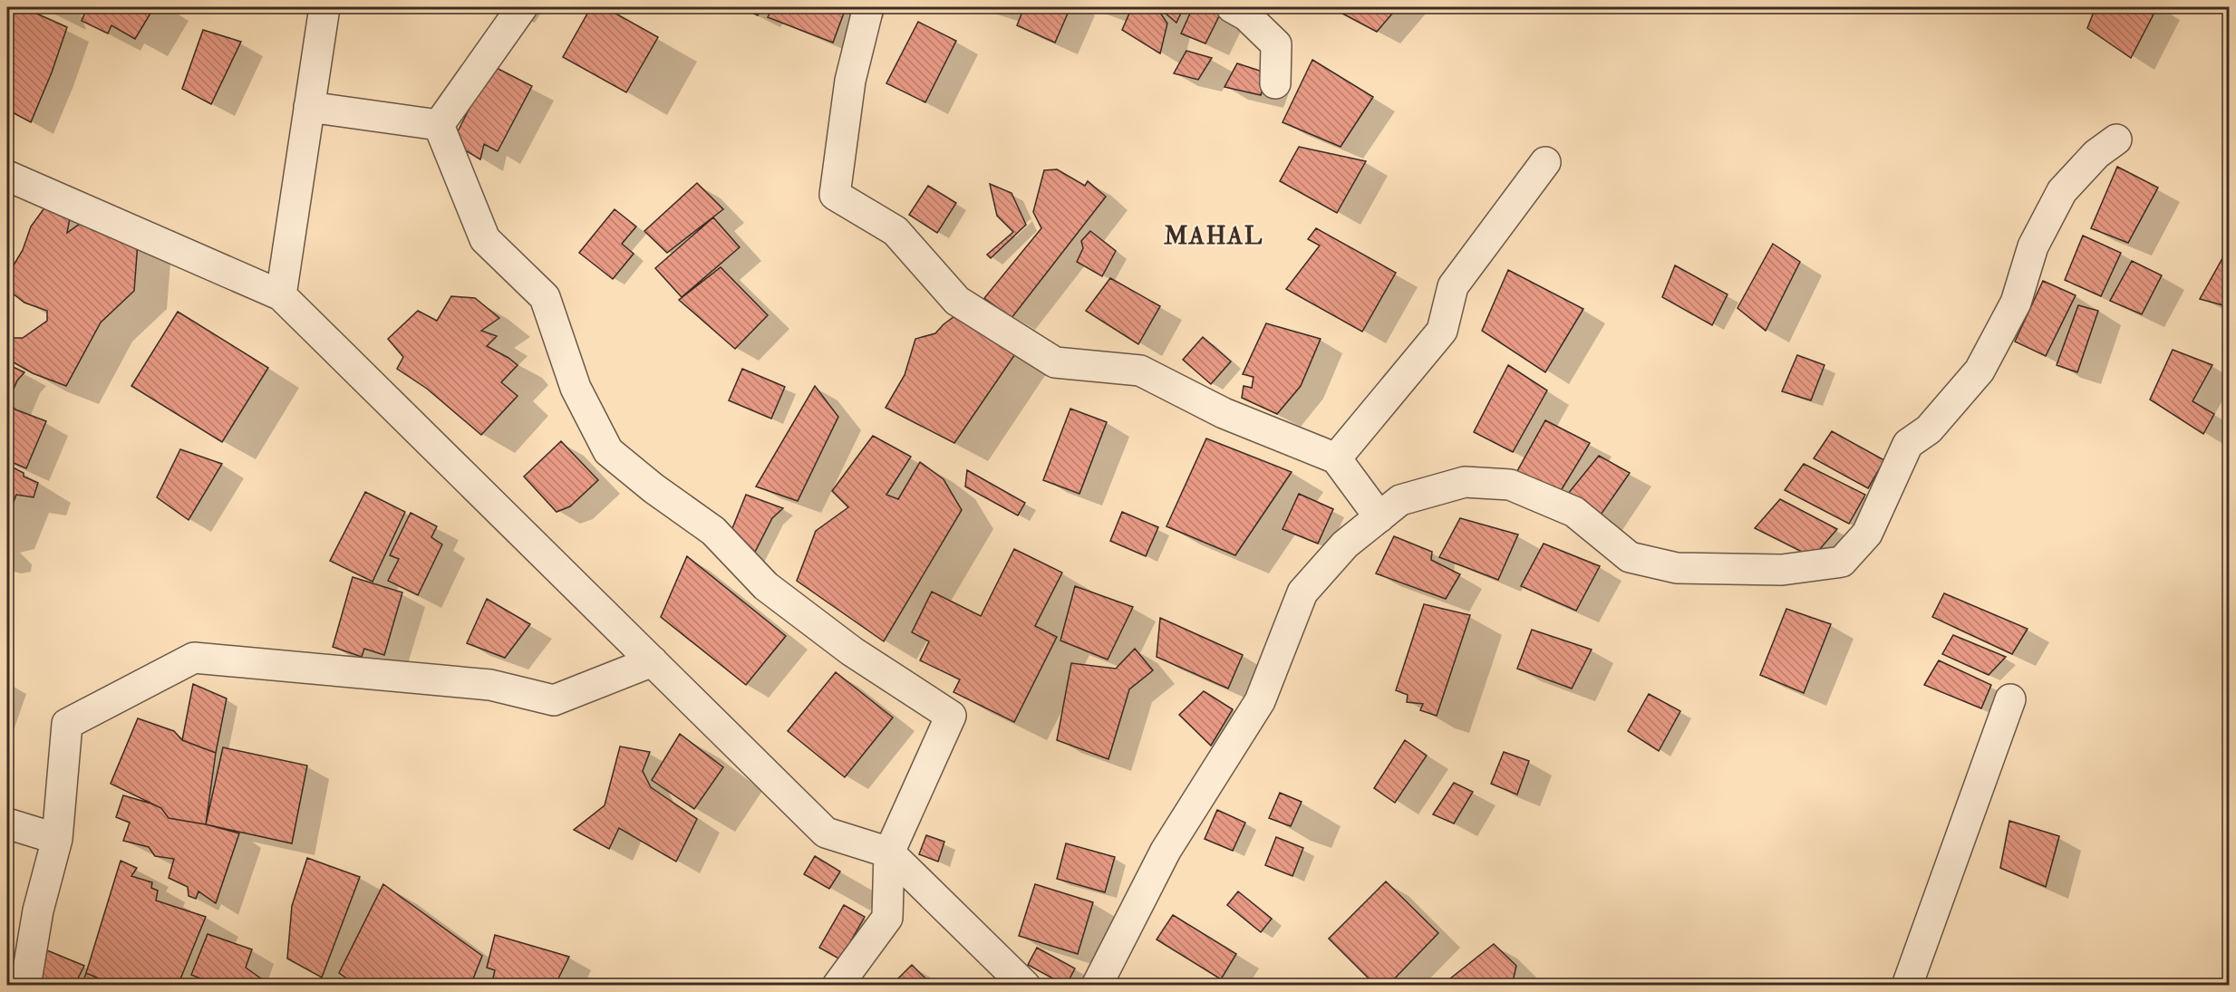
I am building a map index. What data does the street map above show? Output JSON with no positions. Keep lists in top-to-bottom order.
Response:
{
  "districts": ["MAHAL"]
}
